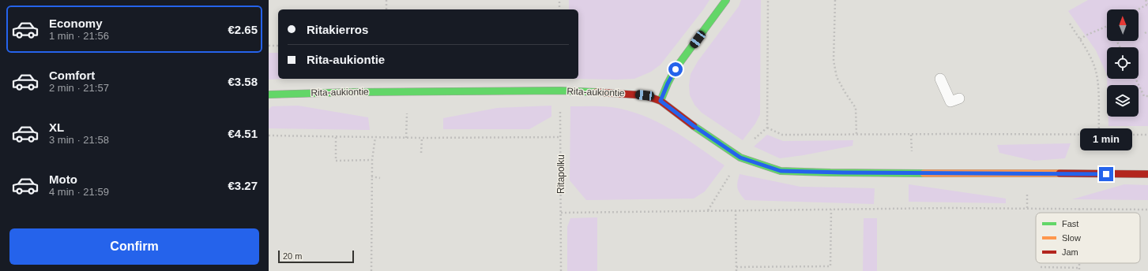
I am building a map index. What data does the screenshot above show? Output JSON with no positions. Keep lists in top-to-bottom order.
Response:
{
  "streets": {
    "street": ["Rita-aukiontie"],
    "path": ["Ritapolku"]
  },
  "crossings": [
    ["Rita-aukiontie", "Ritapolku"]
  ],
  "legend": ["Fast", "Slow", "Jam"],
  "scale_bar": "20 m",
  "north": "top",
  "page": {
    "list": [
      {
        "name": "Economy",
        "note": "1 min · 21:56",
        "value": "€2.65"
      },
      {
        "name": "Comfort",
        "note": "2 min · 21:57",
        "value": "€3.58"
      },
      {
        "name": "XL",
        "note": "3 min · 21:58",
        "value": "€4.51"
      },
      {
        "name": "Moto",
        "note": "4 min · 21:59",
        "value": "€3.27"
      }
    ],
    "banner": ["Ritakierros", "Rita-aukiontie"],
    "bubble": "1 min",
    "buttons": "Confirm",
    "scale": "20 m"
  }
}
